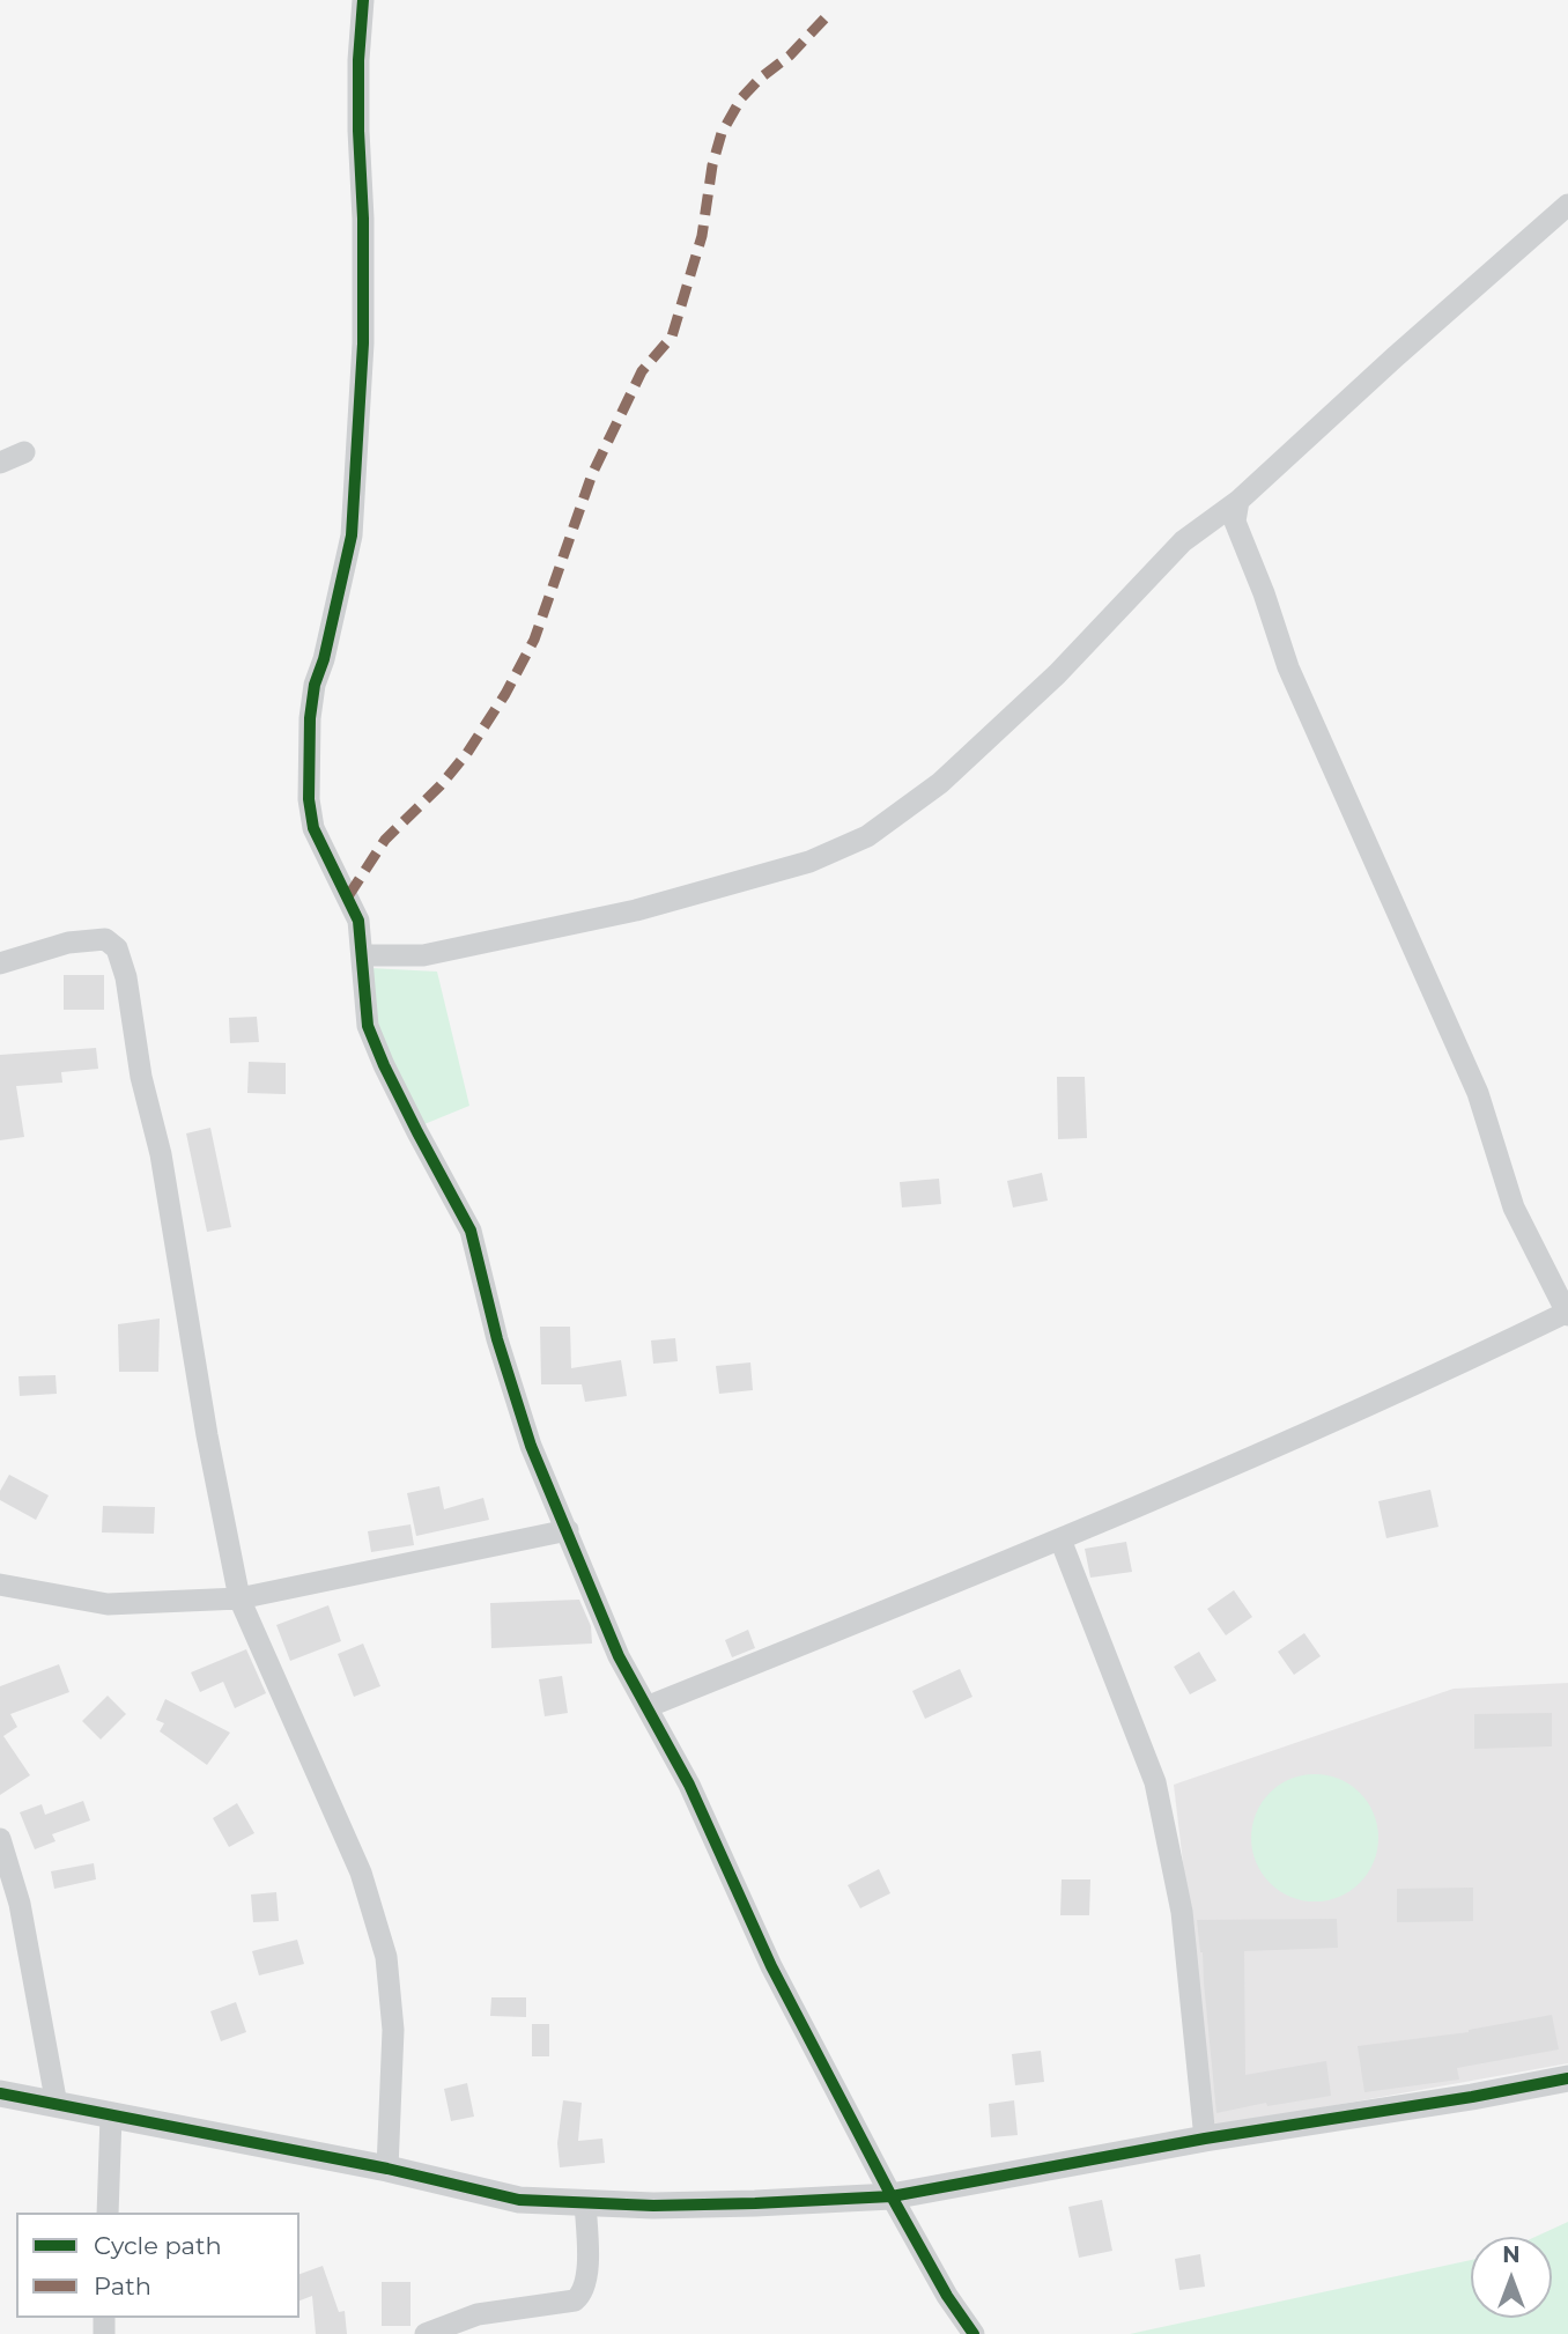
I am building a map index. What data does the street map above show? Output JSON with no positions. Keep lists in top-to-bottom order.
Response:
{
  "legend": ["Cycle path", "Path"],
  "north": "top"
}
